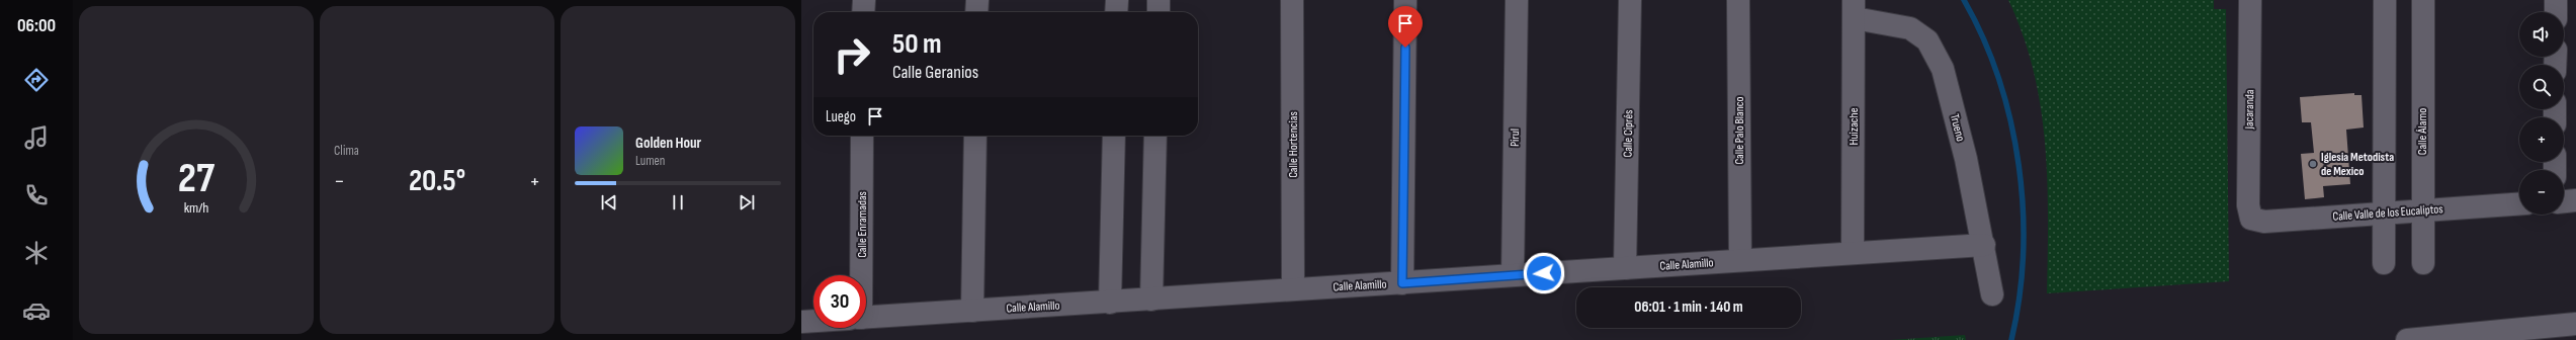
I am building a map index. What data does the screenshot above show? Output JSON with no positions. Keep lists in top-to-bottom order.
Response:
{
  "streets": {
    "street": [
      "Jacaranda",
      "Huizache",
      "Trueno",
      "Calle Palo Blanco",
      "Calle Álamo",
      "Calle Ciprés",
      "Pirul",
      "Calle Hortencias",
      "Calle Valle de los Eucaliptos",
      "Calle Enramadas",
      "Calle Alamillo"
    ]
  },
  "crossings": [
    ["Jacaranda", "Calle Valle de los Eucaliptos"],
    ["Huizache", "Trueno"],
    ["Huizache", "Calle Alamillo"],
    ["Trueno", "Calle Alamillo"],
    ["Calle Palo Blanco", "Calle Alamillo"],
    ["Calle Álamo", "Calle Valle de los Eucaliptos"],
    ["Calle Ciprés", "Calle Alamillo"],
    ["Pirul", "Calle Alamillo"],
    ["Calle Hortencias", "Calle Alamillo"]
  ],
  "places": ["Iglesia Metodista de Mexico"],
  "page": {
    "tabs": "06:00",
    "tile": "Clima",
    "map_buttons": ["+", "−"],
    "turn": ["50 m", "Calle Geranios"],
    "then": "Luego",
    "song": ["Golden Hour", "Lumen"],
    "heat": ["−", "20.5°", "+"],
    "limit": "30",
    "trip": "06:01 · 1 min · 140 m",
    "gauge": ["27", "km/h"]
  }
}
